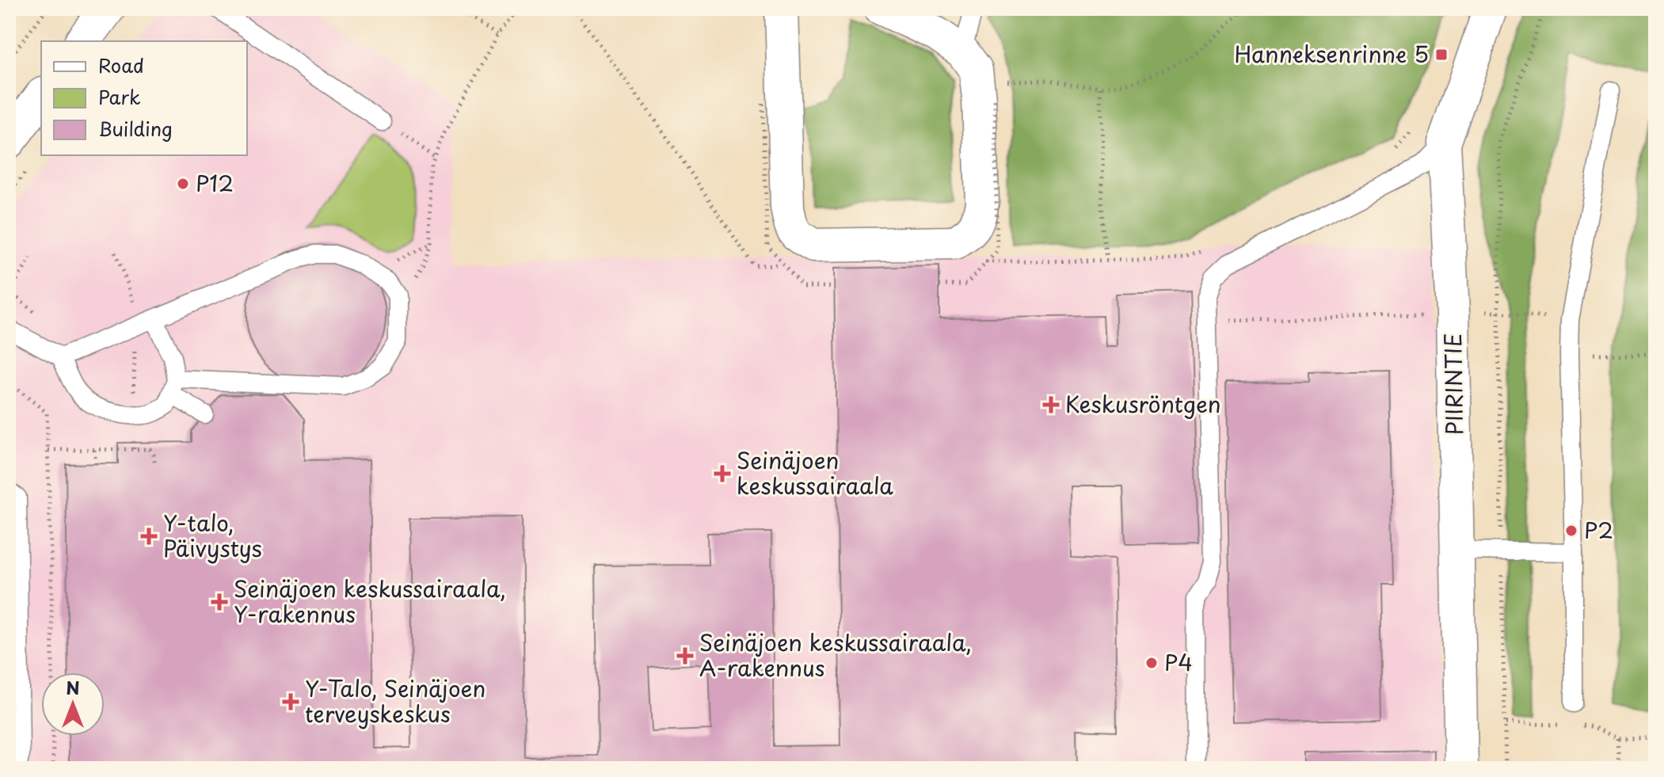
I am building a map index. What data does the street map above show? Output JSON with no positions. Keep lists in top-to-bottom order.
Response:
{
  "streets": {
    "street": ["PIIRINTIE"]
  },
  "places": {
    "transit": ["Hanneksenrinne 5"],
    "other": ["P12", "P2", "P4"],
    "health": [
      "Keskusröntgen",
      "Seinäjoen keskussairaala",
      "Y-talo, Päivystys",
      "Seinäjoen keskussairaala, Y-rakennus",
      "Seinäjoen keskussairaala, A-rakennus",
      "Y-Talo, Seinäjoen terveyskeskus"
    ]
  },
  "legend": ["Road", "Park", "Building"],
  "north": "top"
}
